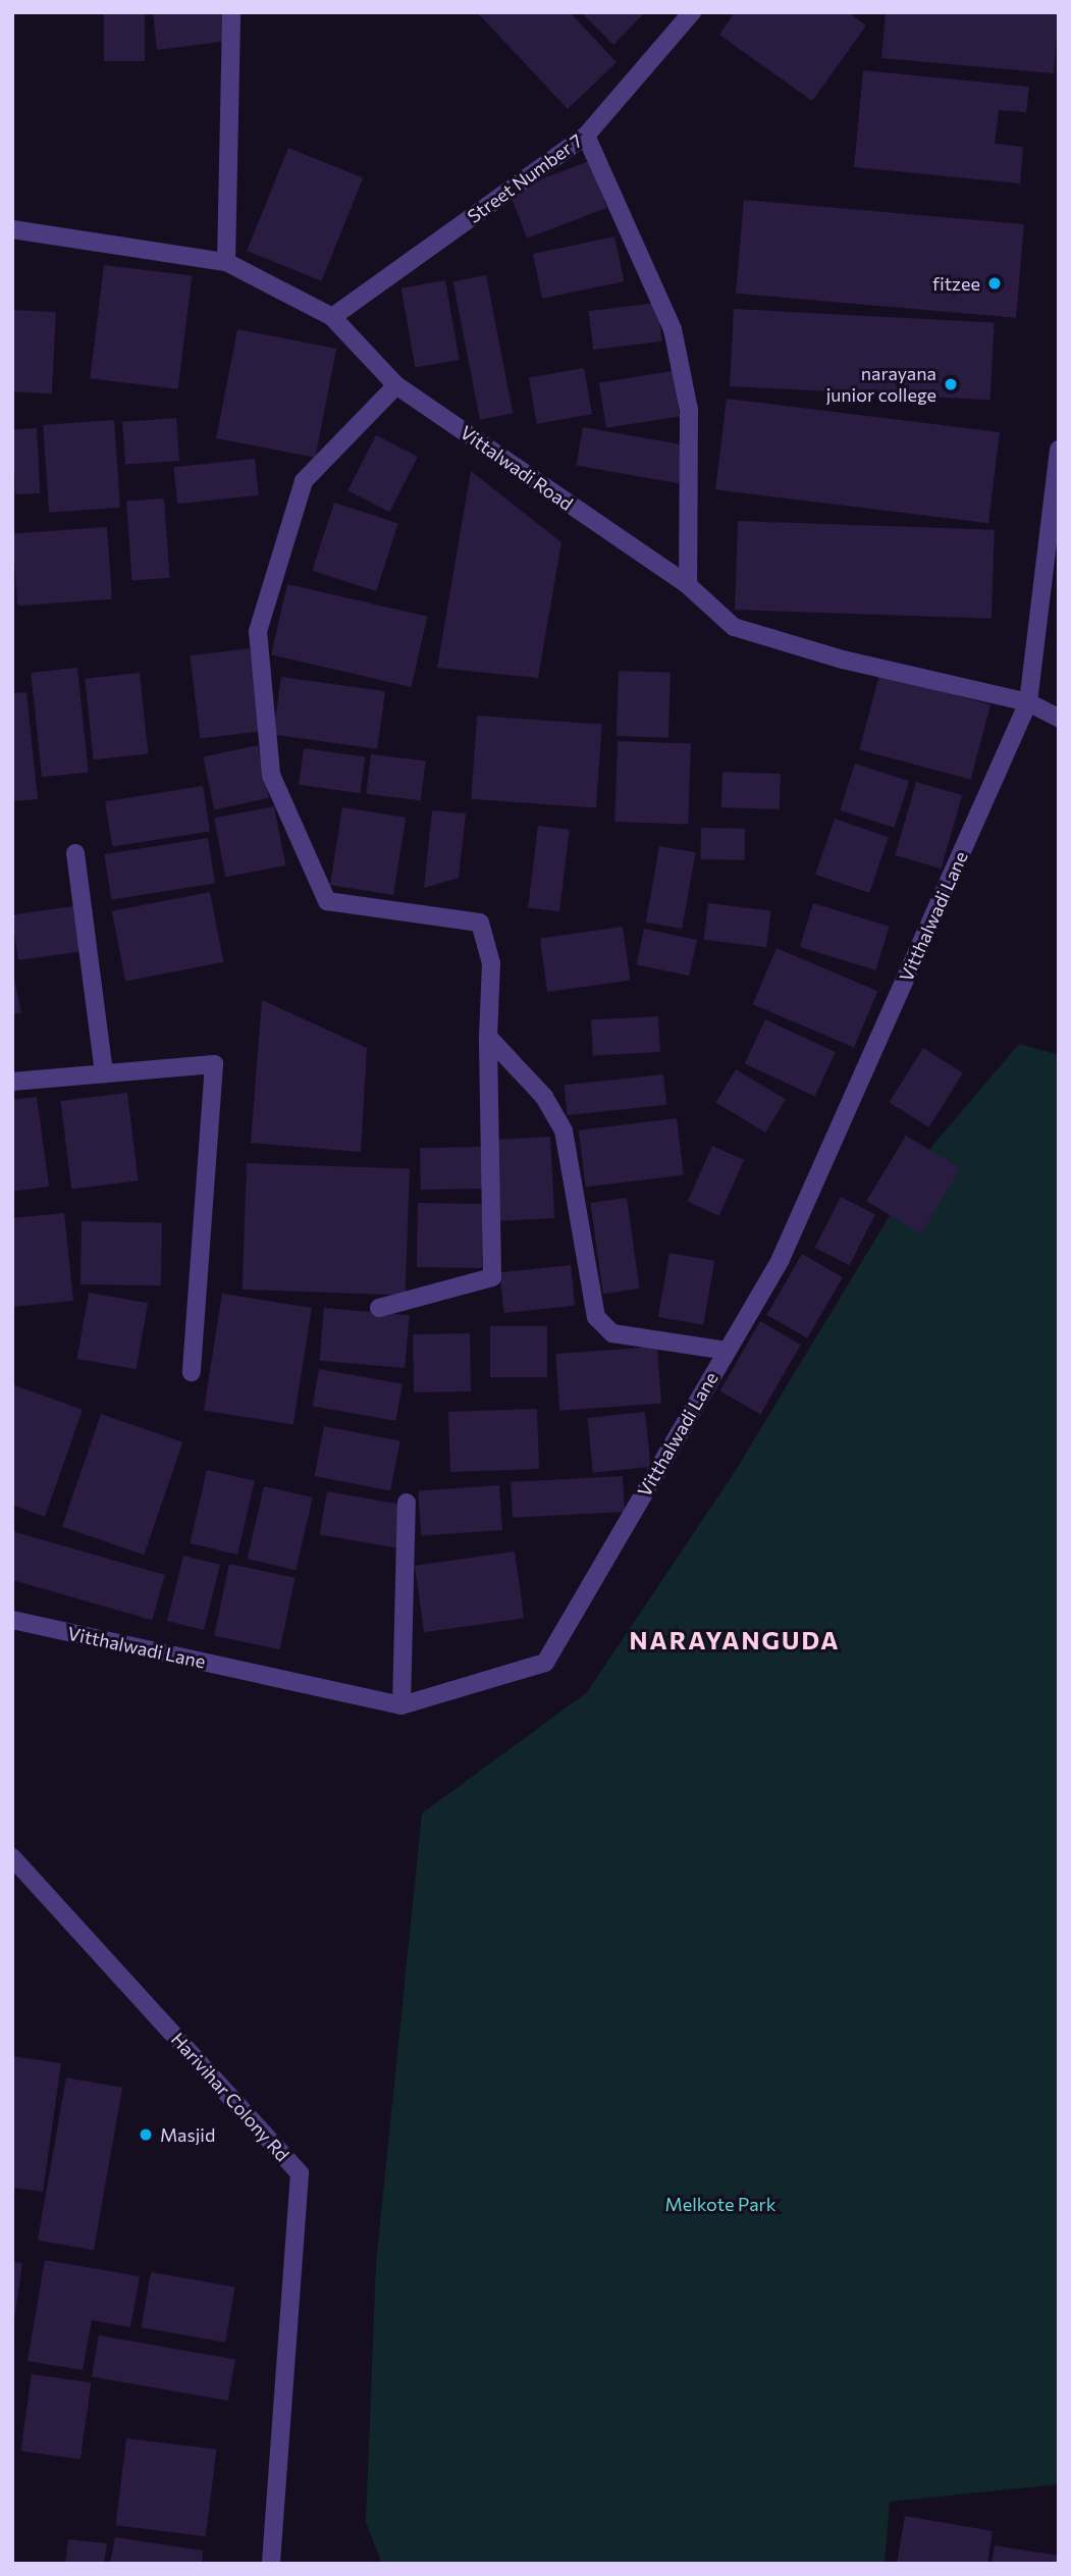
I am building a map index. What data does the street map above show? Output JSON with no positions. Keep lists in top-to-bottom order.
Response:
{
  "streets": {
    "street": [
      "Street Number 7",
      "Vittalwadi Road",
      "Vitthalwadi Lane",
      "Harivihar Colony Rd"
    ]
  },
  "crossings": [
    ["Street Number 7", "Vittalwadi Road"],
    ["Vittalwadi Road", "Vitthalwadi Lane"]
  ],
  "districts": ["NARAYANGUDA"],
  "parks": ["Melkote Park"],
  "places": ["fitzee", "narayana junior college", "Masjid"]
}
